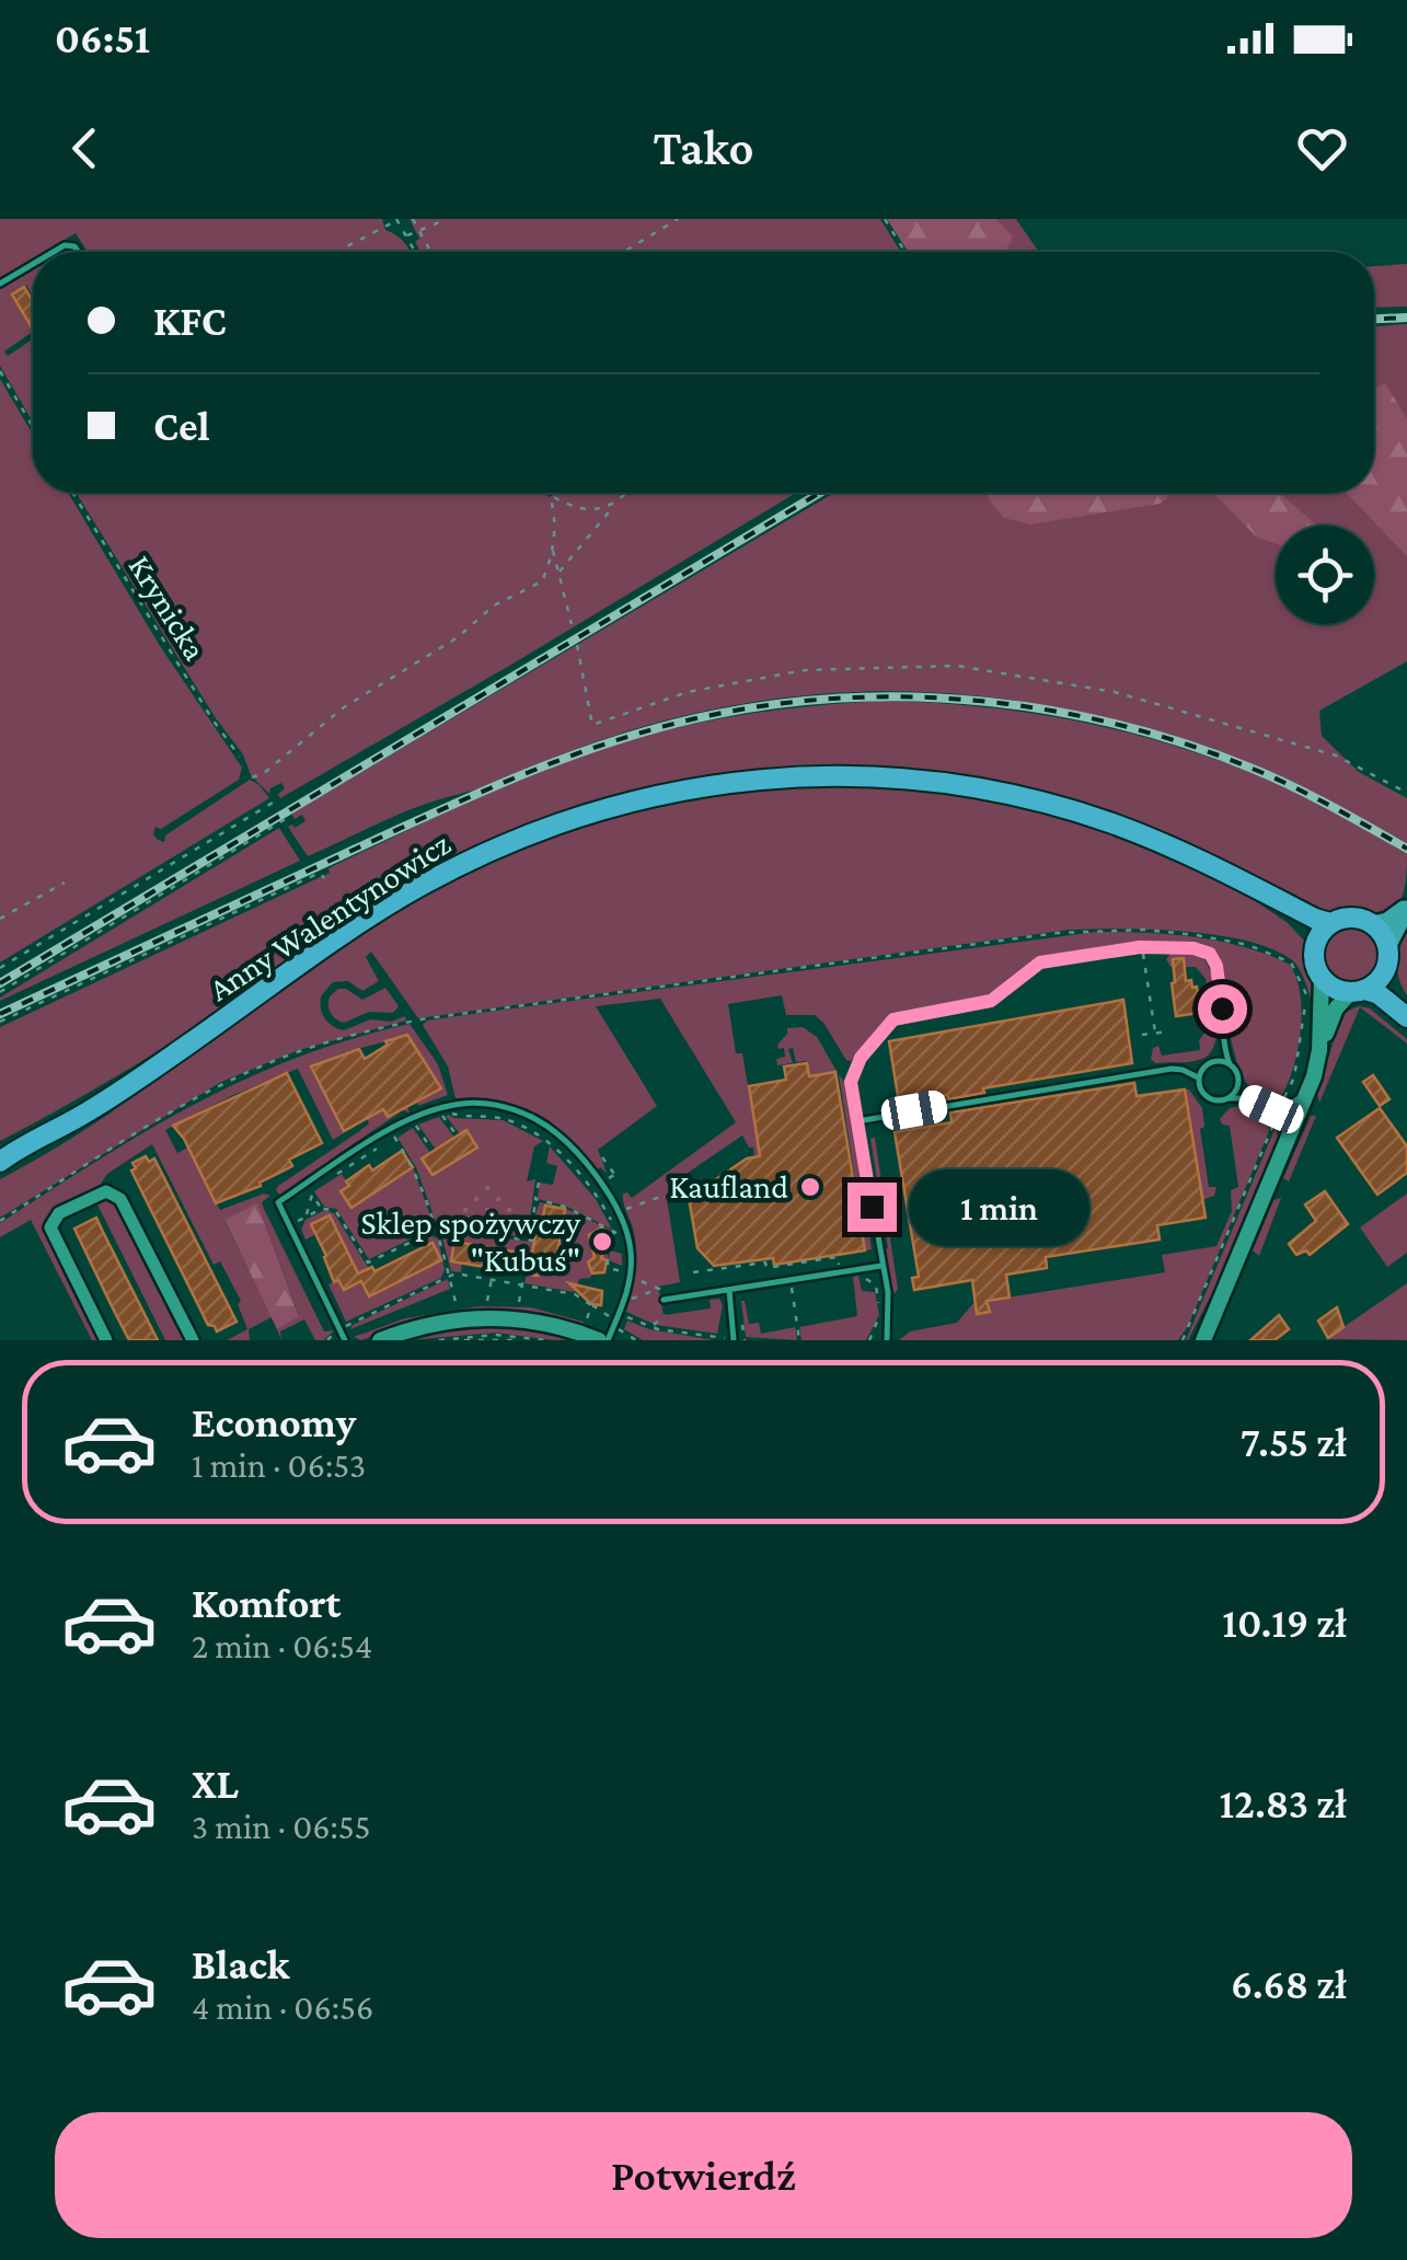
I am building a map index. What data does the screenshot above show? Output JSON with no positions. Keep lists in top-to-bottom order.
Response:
{
  "streets": {
    "main road": ["Anny Walentynowicz"],
    "path": ["Krynicka"]
  },
  "places": ["Kaufland", "Sklep spożywczy \"Kubuś\""],
  "page": {
    "status": "06:51",
    "header": "Tako",
    "banner": ["KFC", "Cel"],
    "bubble": "1 min",
    "list": [
      {
        "name": "Economy",
        "note": "1 min · 06:53",
        "value": "7.55 zł"
      },
      {
        "name": "Komfort",
        "note": "2 min · 06:54",
        "value": "10.19 zł"
      },
      {
        "name": "XL",
        "note": "3 min · 06:55",
        "value": "12.83 zł"
      },
      {
        "name": "Black",
        "note": "4 min · 06:56",
        "value": "6.68 zł"
      }
    ],
    "buttons": "Potwierdź"
  }
}
